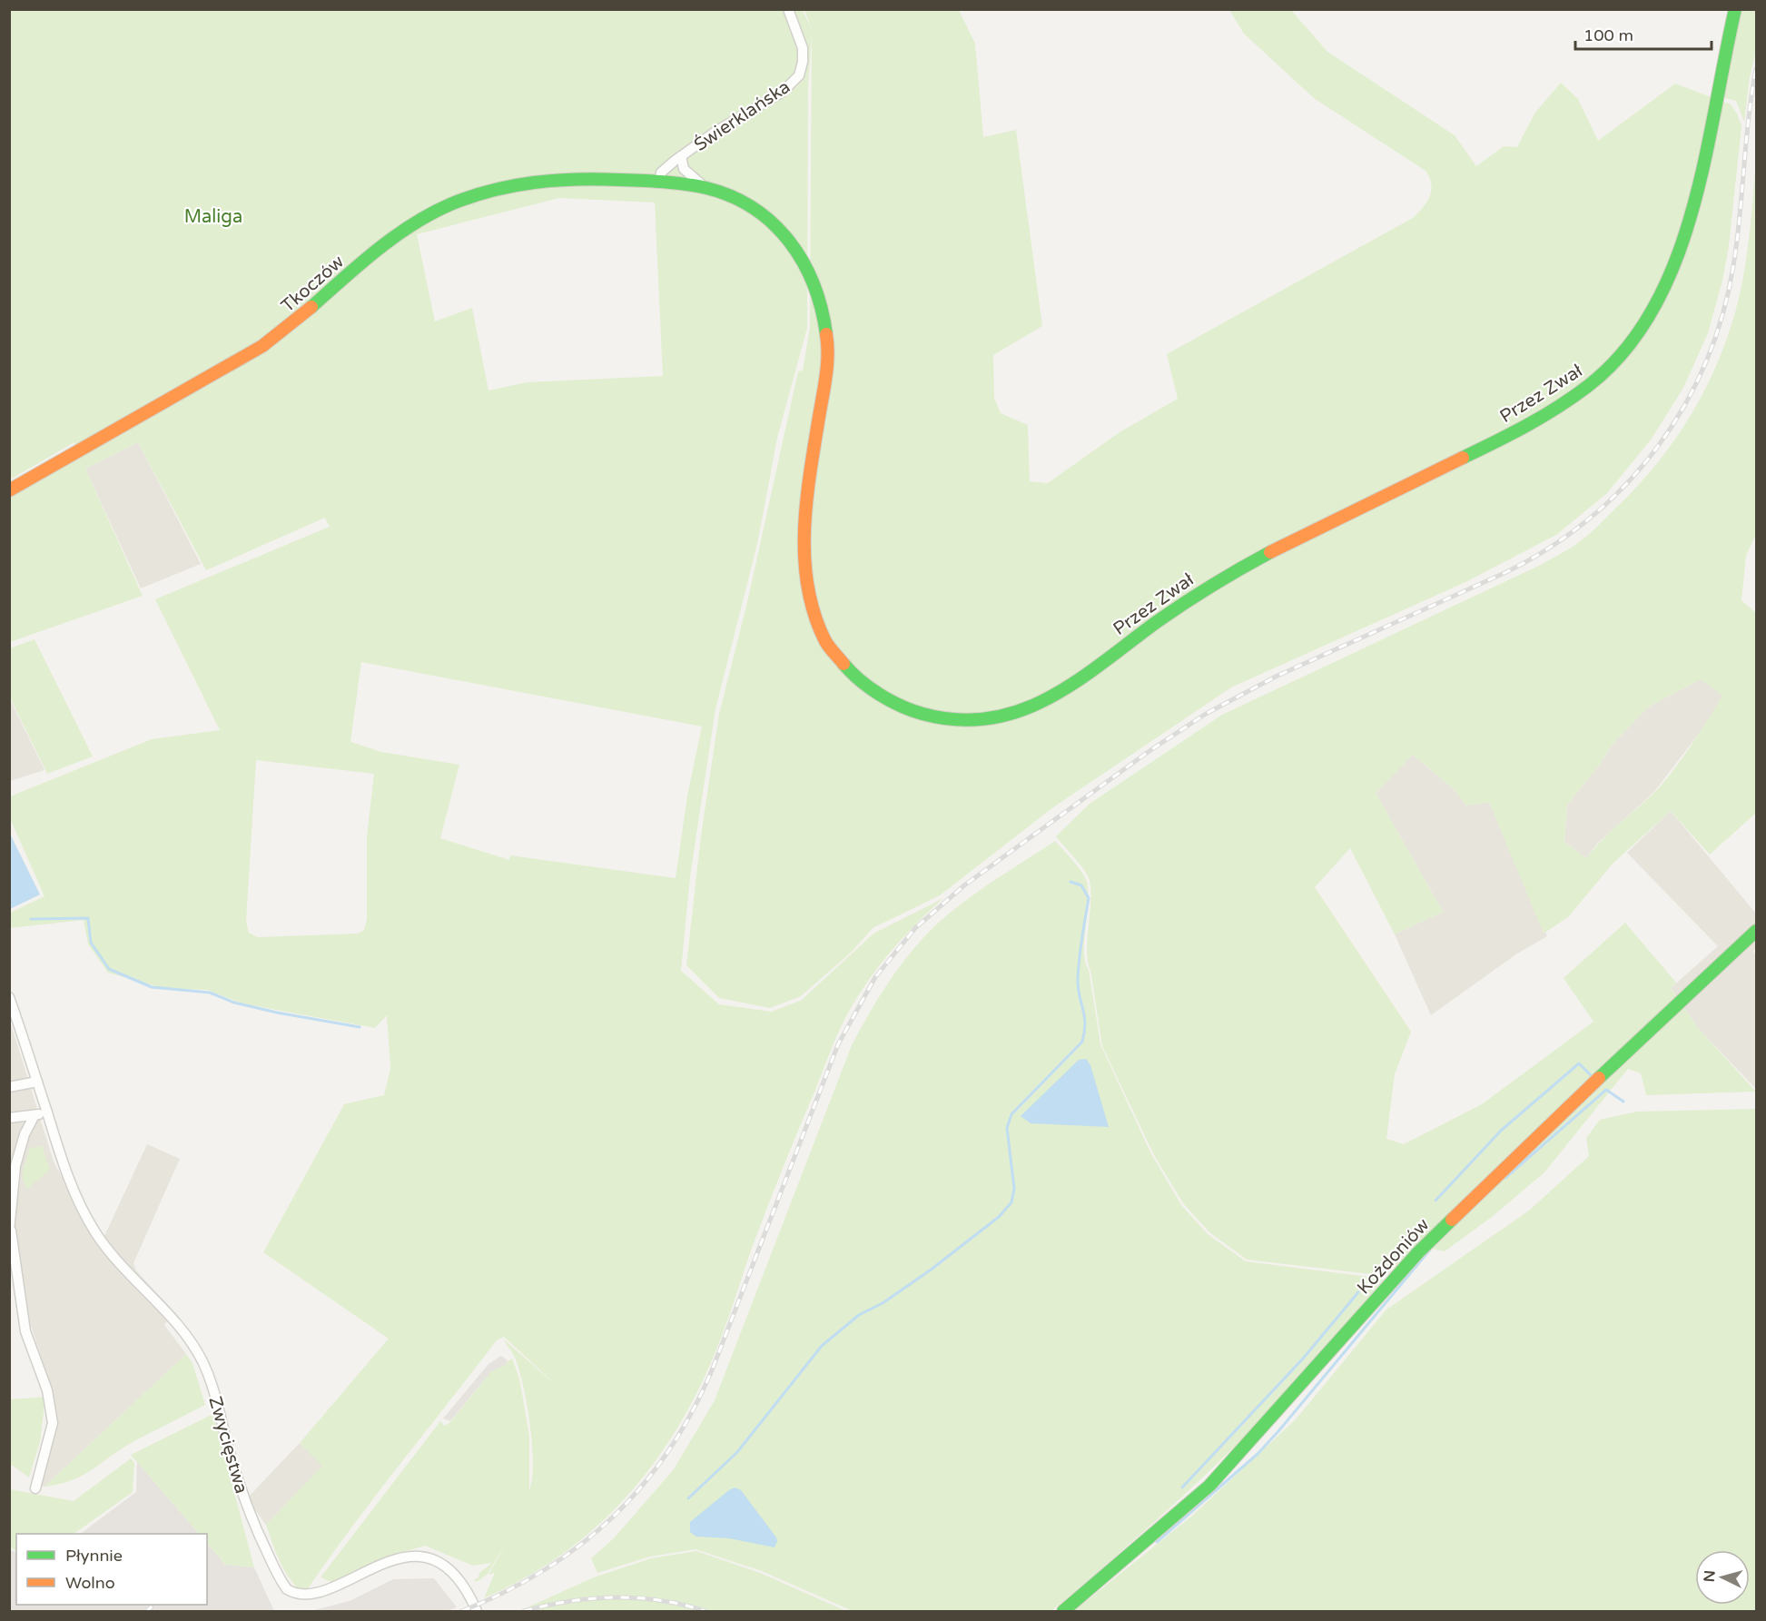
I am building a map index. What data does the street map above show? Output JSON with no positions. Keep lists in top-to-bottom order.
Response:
{
  "streets": {
    "street": [
      "Świerklańska",
      "Tkoczów",
      "Przez Zwał",
      "Kożdoniów",
      "Zwycięstwa"
    ]
  },
  "crossings": [
    ["Świerklańska", "Tkoczów"],
    ["Świerklańska", "Przez Zwał"],
    ["Tkoczów", "Przez Zwał"]
  ],
  "parks": ["Maliga"],
  "legend": ["Płynnie", "Wolno"],
  "scale_bar": "100 m",
  "north": "left"
}
